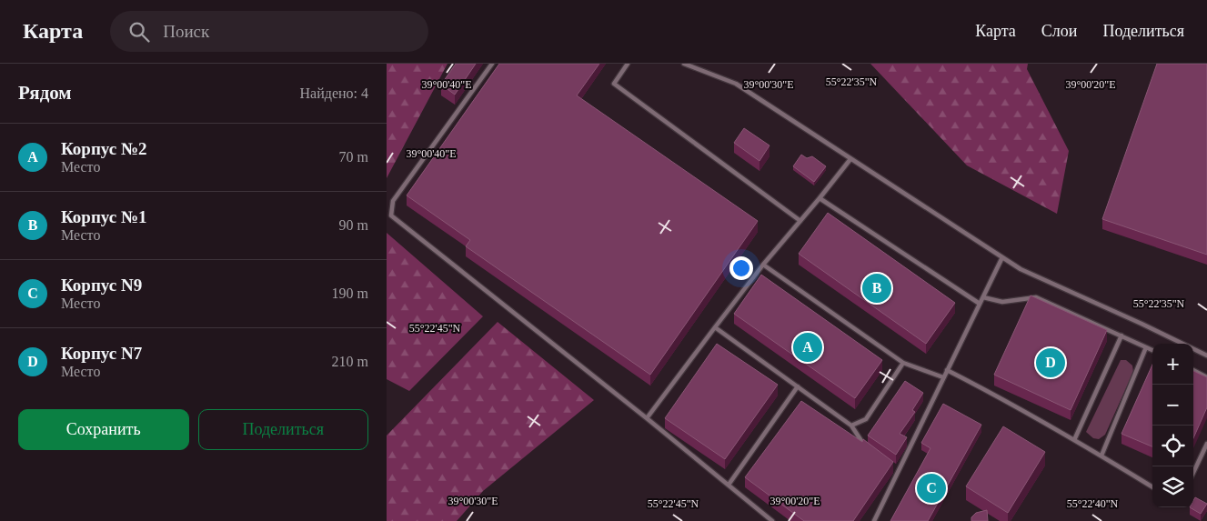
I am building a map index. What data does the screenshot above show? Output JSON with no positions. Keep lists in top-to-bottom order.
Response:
{
  "page": {
    "header": "Карта",
    "search": "Поиск",
    "nav": ["Карта", "Слои", "Поделиться"],
    "heading": ["Рядом", "Найдено: 4"],
    "list": [
      {
        "mark": "A",
        "name": "Корпус №2",
        "note": "Место",
        "value": "70 m"
      },
      {
        "mark": "B",
        "name": "Корпус №1",
        "note": "Место",
        "value": "90 m"
      },
      {
        "mark": "C",
        "name": "Корпус N9",
        "note": "Место",
        "value": "190 m"
      },
      {
        "mark": "D",
        "name": "Корпус N7",
        "note": "Место",
        "value": "210 m"
      }
    ],
    "pins": [
      "B",
      "A",
      "D",
      "C"
    ],
    "map_buttons": ["+", "−"],
    "buttons": ["Сохранить", "Поделиться"]
  },
  "coordinates": [
    "55°22'35\"N",
    "39°00'40\"E",
    "39°00'30\"E",
    "39°00'20\"E",
    "55°22'45\"N",
    "55°22'40\"N"
  ]
}
